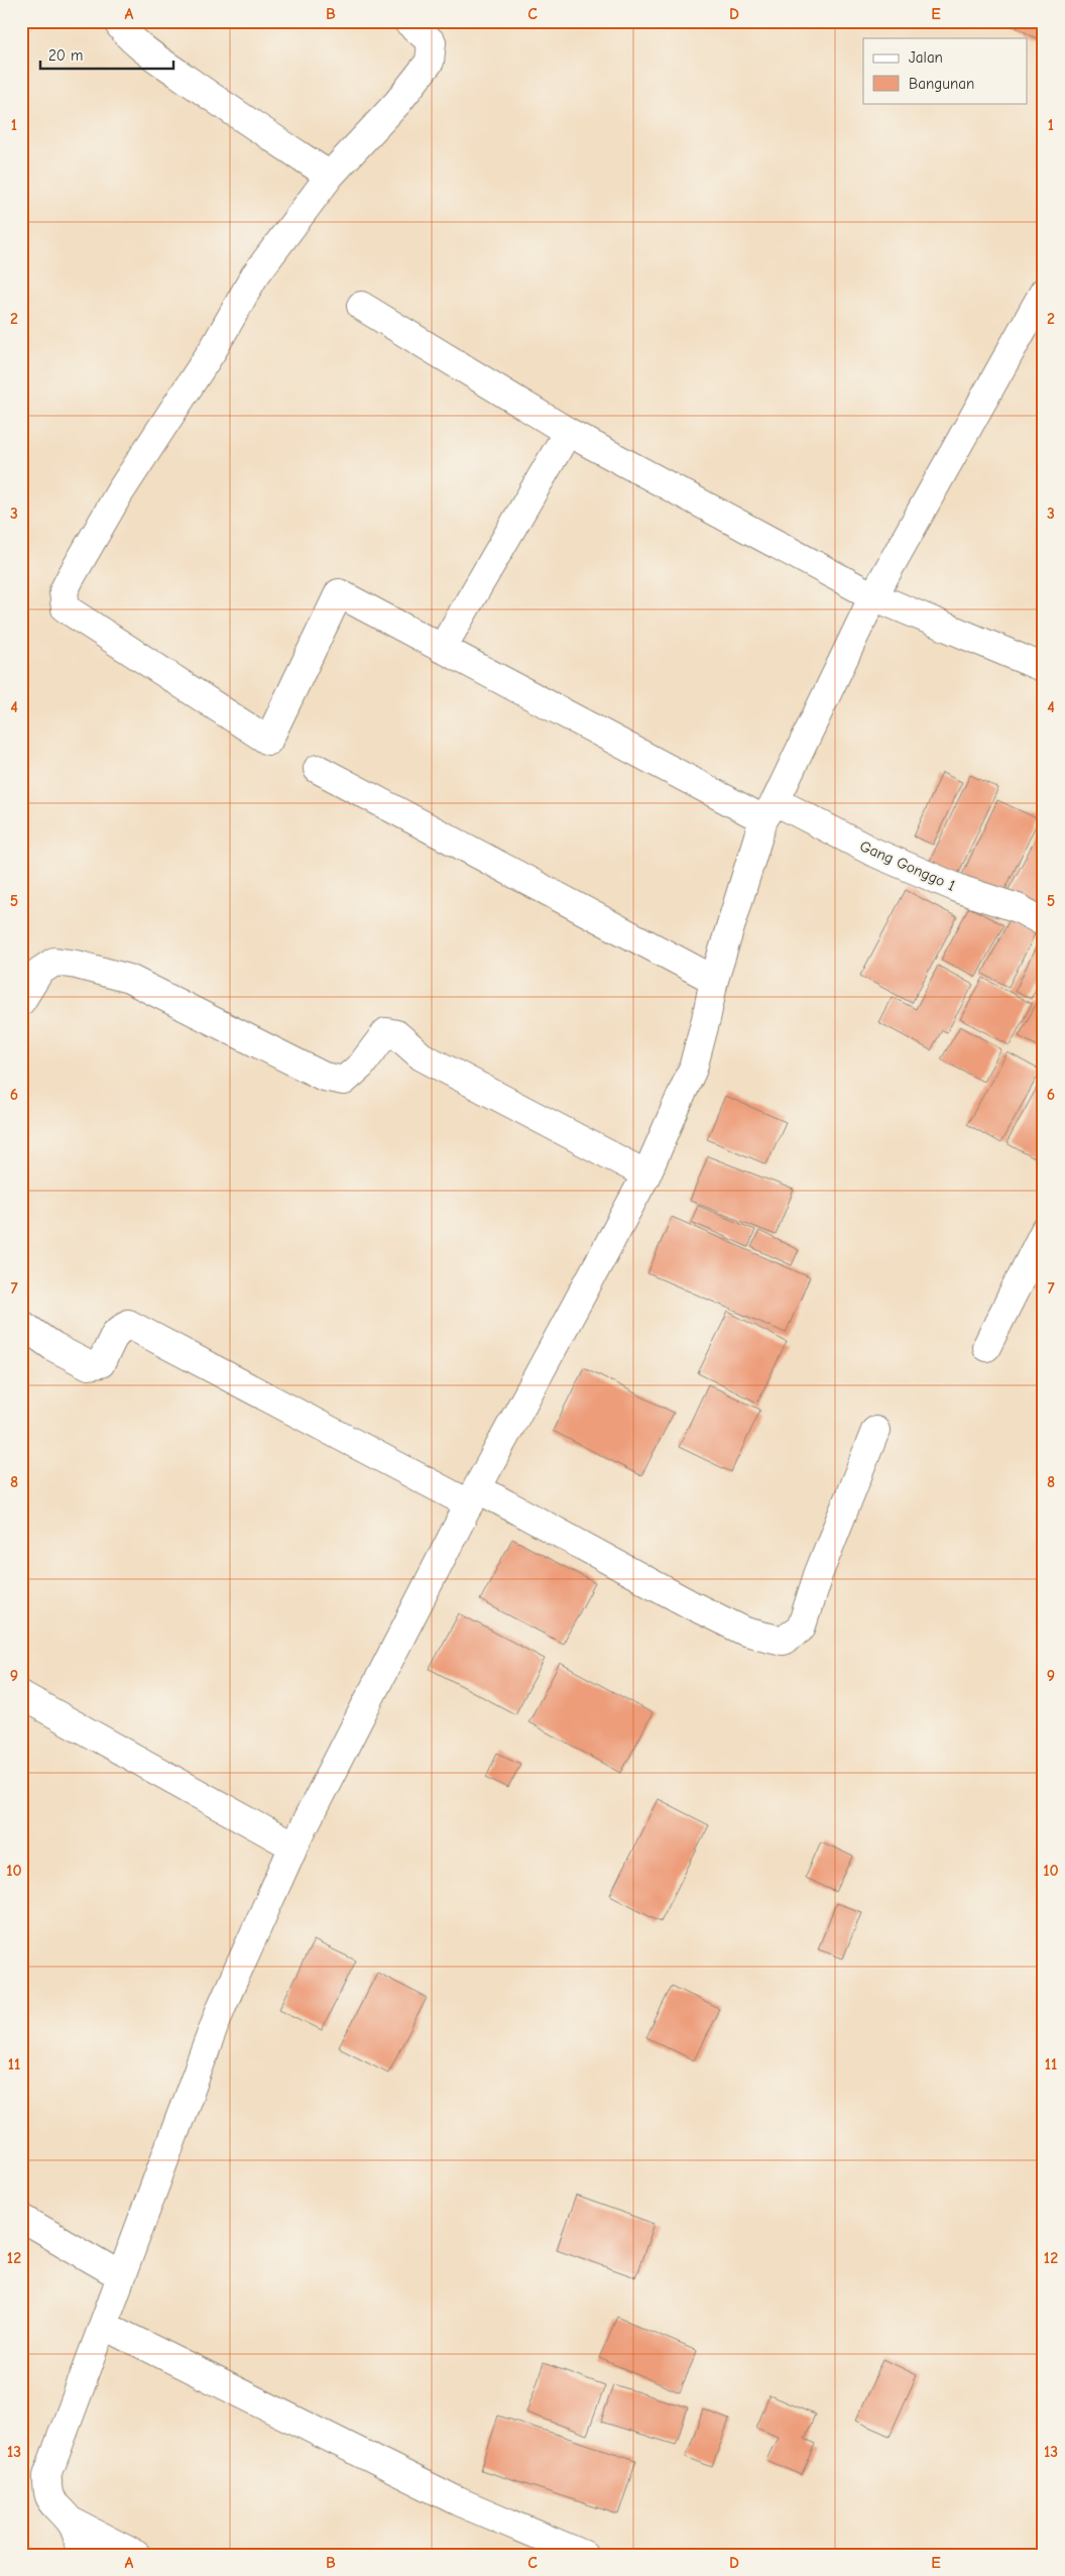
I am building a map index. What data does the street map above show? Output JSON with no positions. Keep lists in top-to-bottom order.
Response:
{
  "streets": {
    "street": ["Gang Gonggo 1"]
  },
  "legend": ["Jalan", "Bangunan"],
  "scale_bar": "20 m",
  "grid": {
    "columns": [
      "A",
      "B",
      "C",
      "D",
      "E"
    ],
    "rows": [
      "1",
      "2",
      "3",
      "4",
      "5",
      "6",
      "7",
      "8",
      "9",
      "10",
      "11",
      "12",
      "13"
    ]
  }
}
